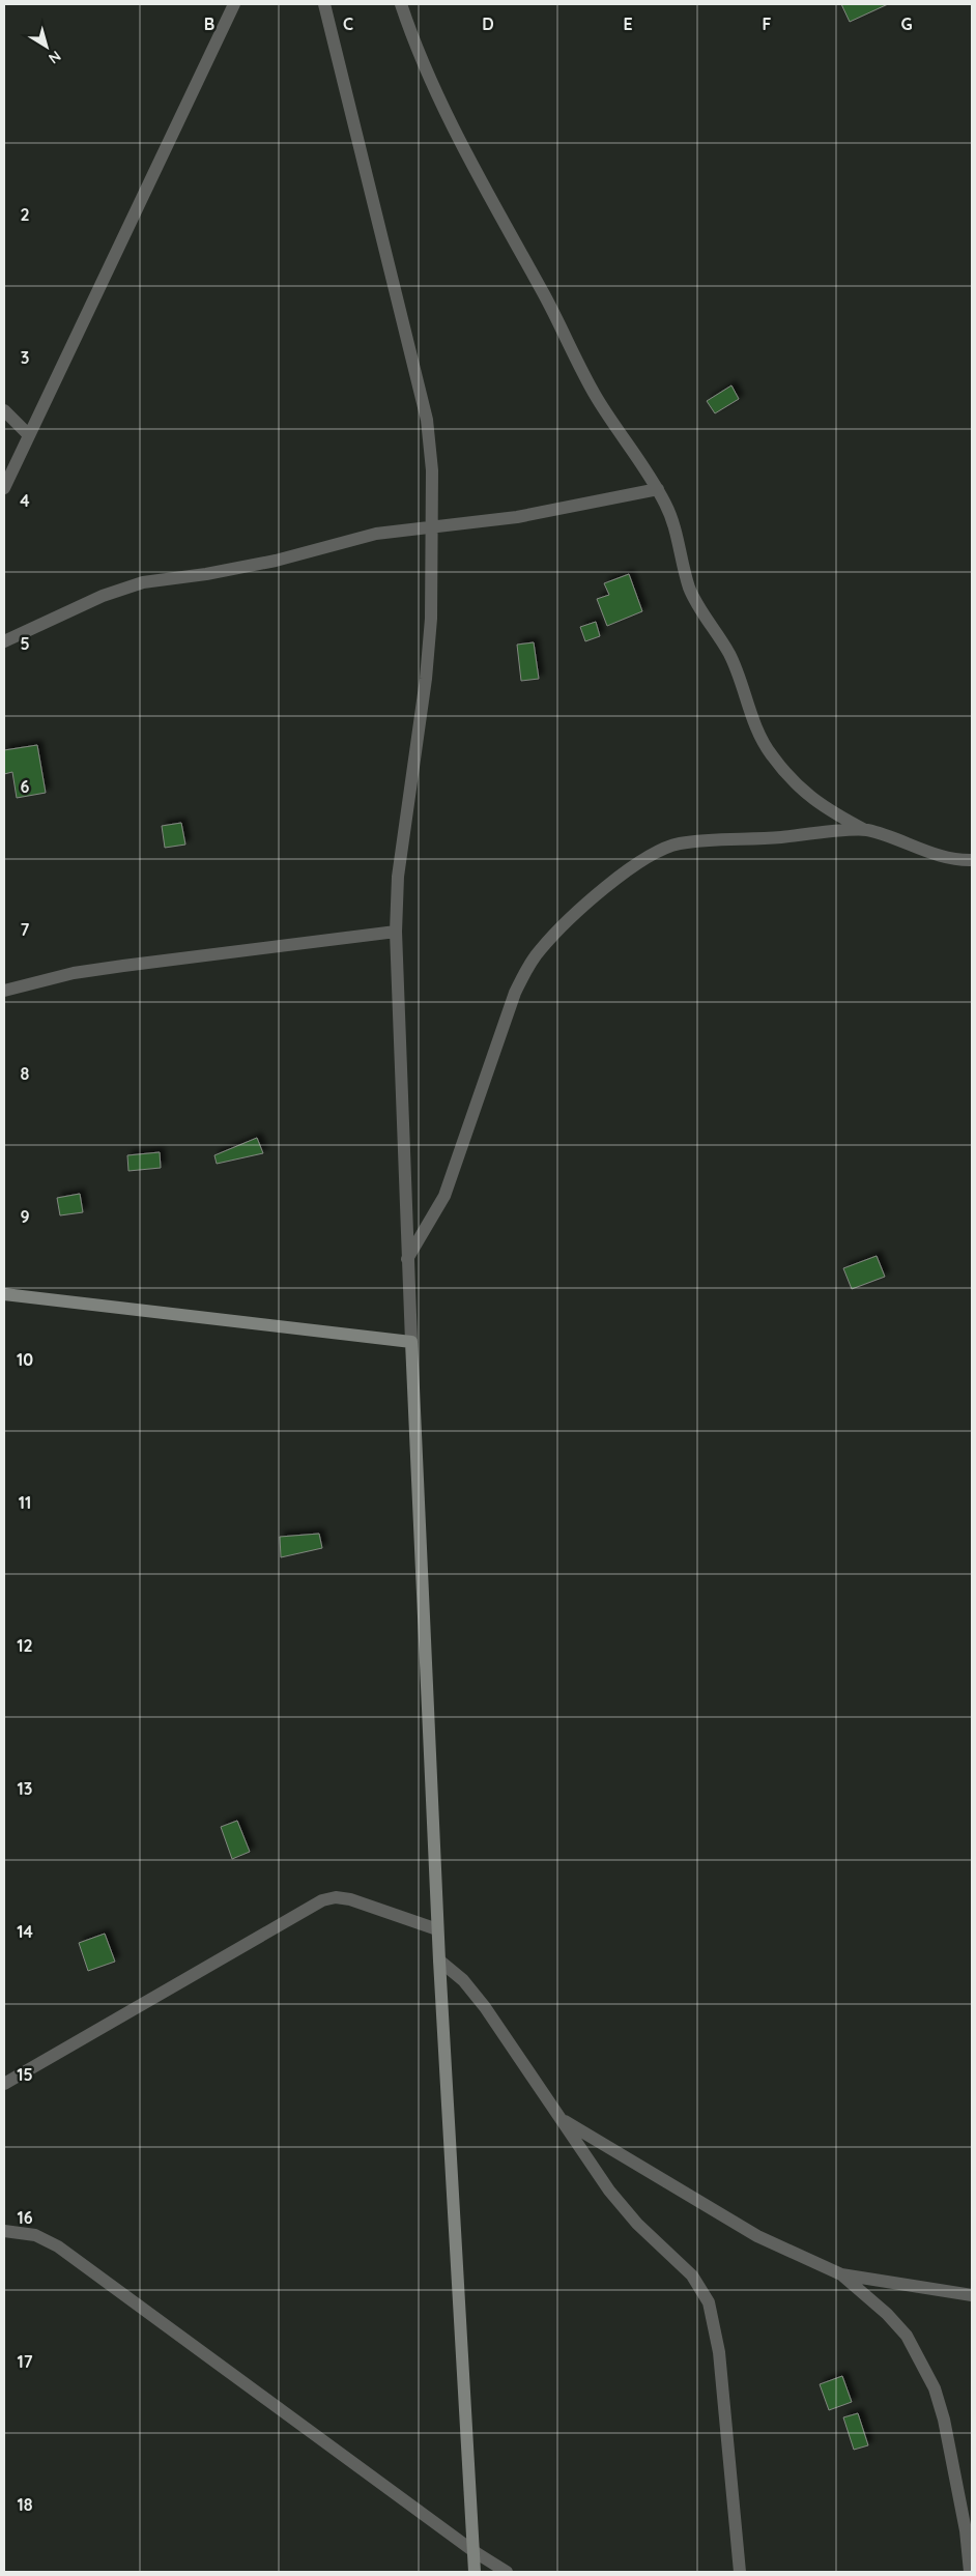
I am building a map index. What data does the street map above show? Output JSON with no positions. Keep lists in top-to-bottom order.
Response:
{
  "north": "bottom right",
  "grid": {
    "columns": [
      "B",
      "C",
      "D",
      "E",
      "F",
      "G"
    ],
    "rows": [
      "2",
      "3",
      "4",
      "5",
      "6",
      "7",
      "8",
      "9",
      "10",
      "11",
      "12",
      "13",
      "14",
      "15",
      "16",
      "17",
      "18"
    ]
  }
}
